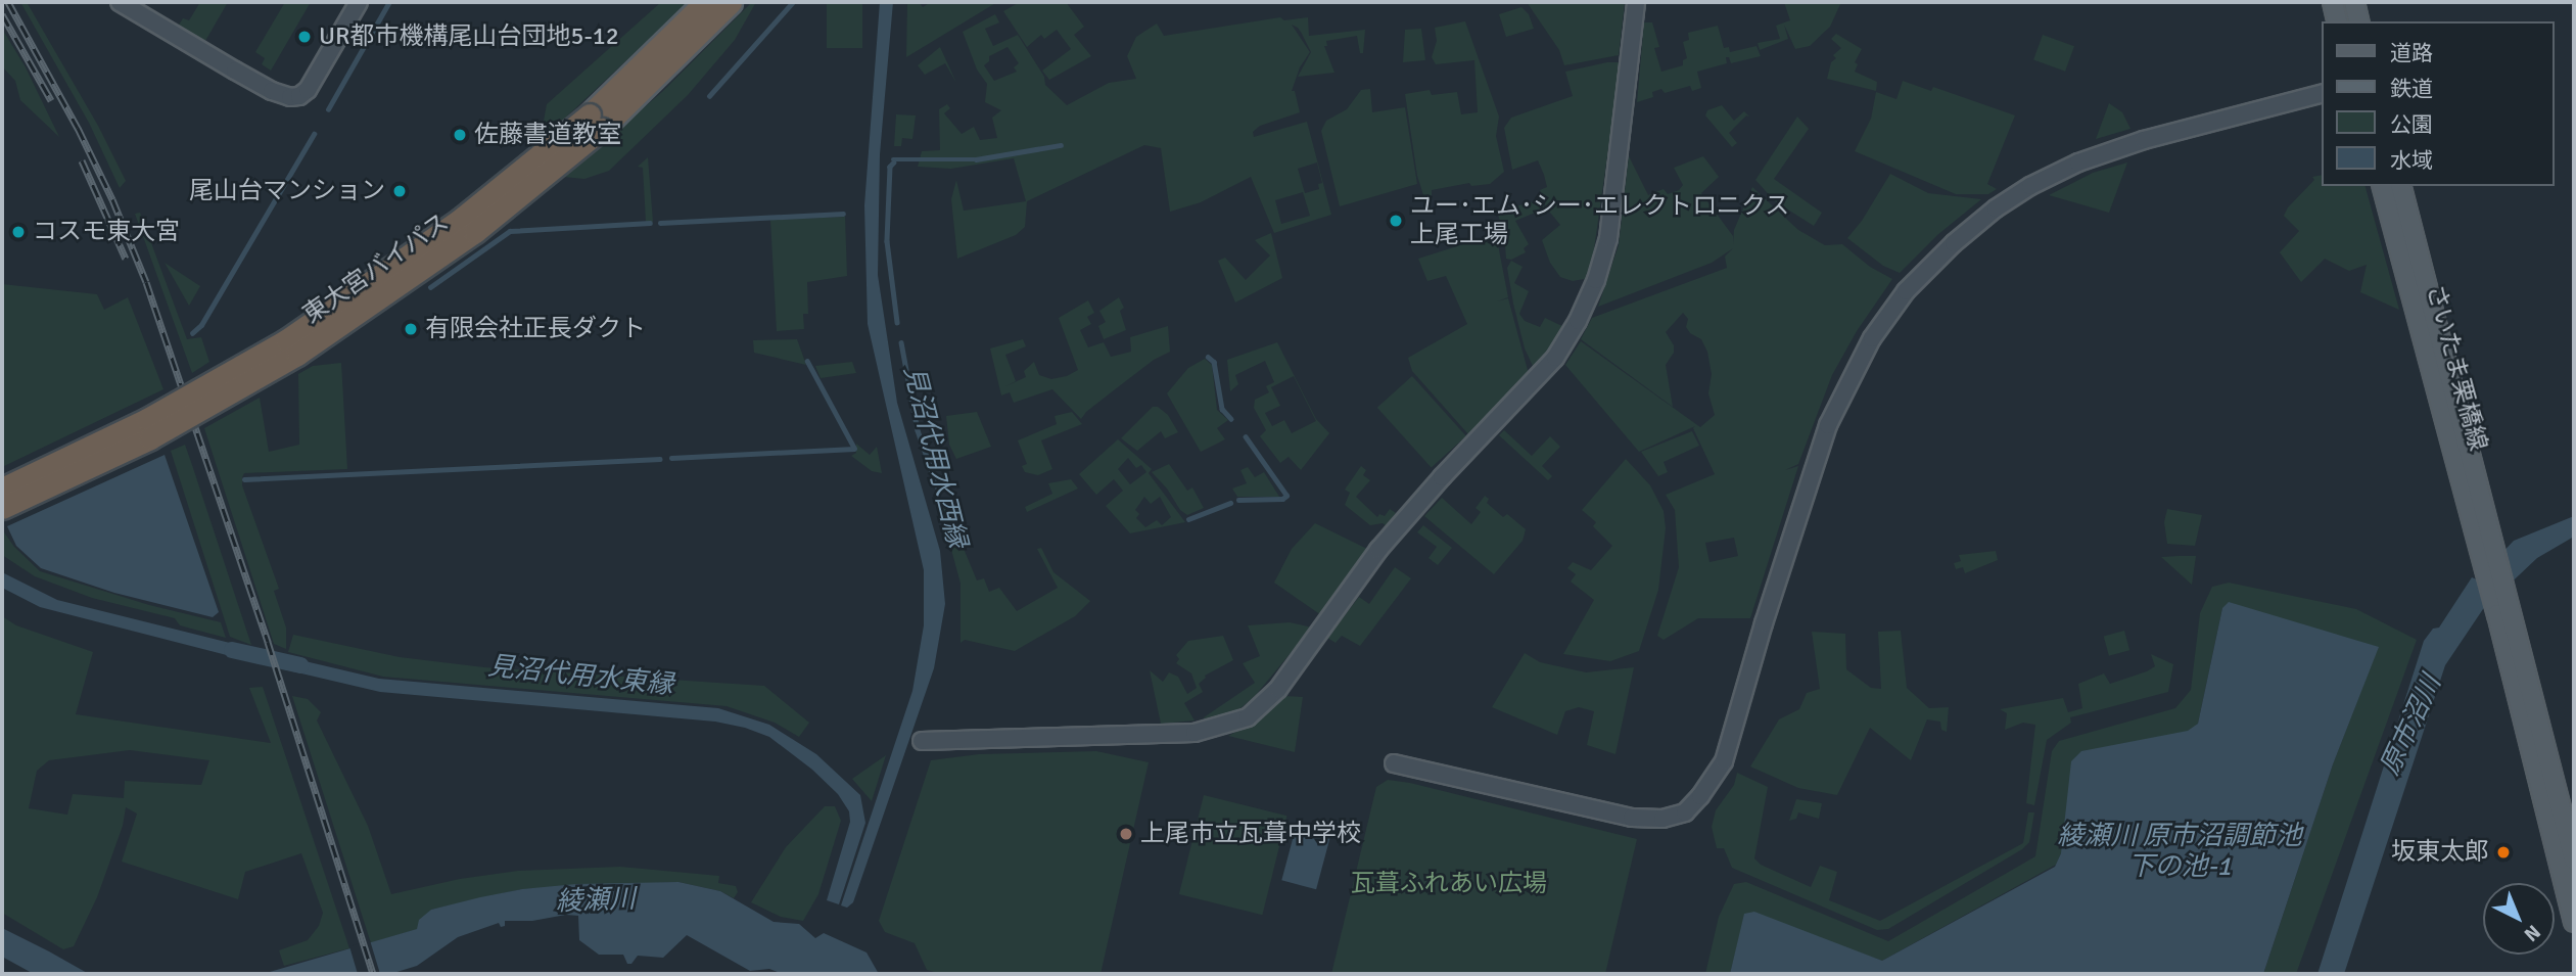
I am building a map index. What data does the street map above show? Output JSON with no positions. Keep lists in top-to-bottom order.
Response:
{
  "streets": {
    "highway": ["東大宮バイパス"],
    "main road": ["さいたま栗橋線"]
  },
  "water": [
    "見沼代用水西縁",
    "見沼代用水東縁",
    "原市沼川",
    "綾瀬川 原市沼調節池 下の池-1",
    "綾瀬川"
  ],
  "parks": ["瓦葺ふれあい広場"],
  "places": [
    "UR都市機構尾山台団地5-12",
    "佐藤書道教室",
    "尾山台マンション",
    "ユー･エム･シー･エレクトロニクス 上尾工場",
    "コスモ東大宮",
    "有限会社正長ダクト",
    "上尾市立瓦葺中学校",
    "坂東太郎"
  ],
  "legend": [
    "道路",
    "鉄道",
    "公園",
    "水域"
  ],
  "north": "bottom right"
}
